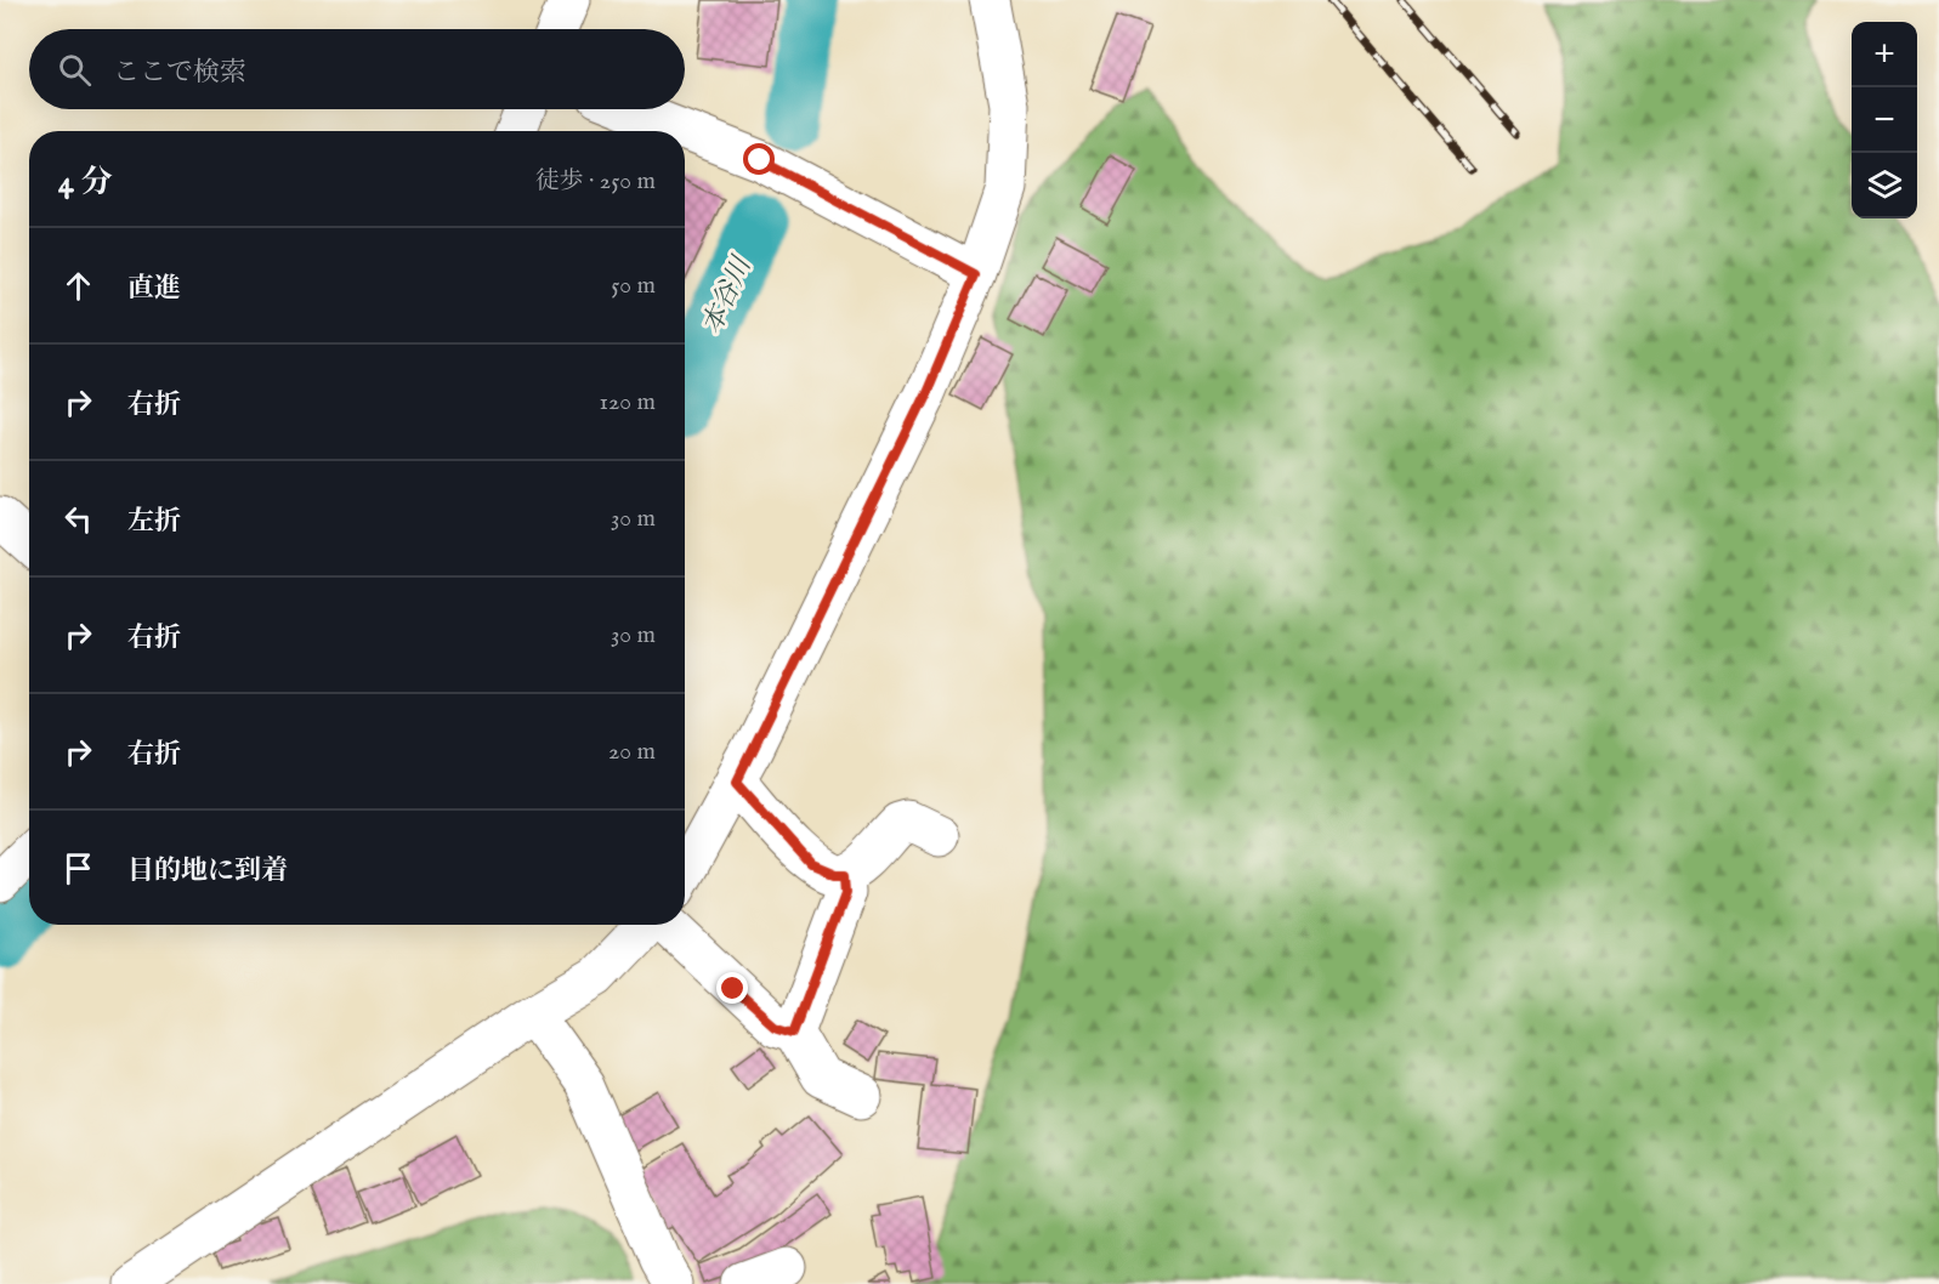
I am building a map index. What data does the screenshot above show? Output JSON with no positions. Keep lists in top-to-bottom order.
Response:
{
  "water": ["本谷川"],
  "page": {
    "map_buttons": ["+", "−"],
    "search": "ここで検索",
    "heading": ["4 分", "徒歩 · 250 m"],
    "list": [
      ["直進", "50 m"],
      ["右折", "120 m"],
      ["左折", "30 m"],
      ["右折", "30 m"],
      ["右折", "20 m"],
      "目的地に到着"
    ]
  }
}
